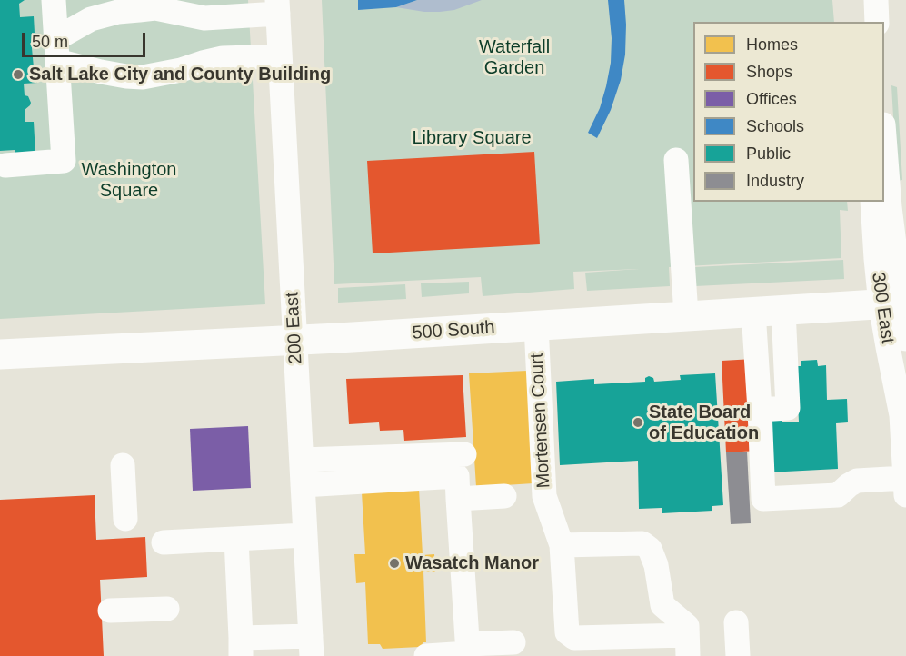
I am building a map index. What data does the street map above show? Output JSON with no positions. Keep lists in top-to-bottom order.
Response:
{
  "streets": {
    "main road": ["500 South"],
    "street": ["300 East", "200 East", "Mortensen Court"]
  },
  "crossings": [
    ["300 East", "500 South"],
    ["200 East", "500 South"],
    ["500 South", "Mortensen Court"]
  ],
  "parks": ["Waterfall Garden", "Library Square", "Washington Square"],
  "places": ["Salt Lake City and County Building", "State Board of Education", "Wasatch Manor"],
  "legend": [
    "Homes",
    "Shops",
    "Offices",
    "Schools",
    "Public",
    "Industry"
  ],
  "scale_bar": "50 m"
}
